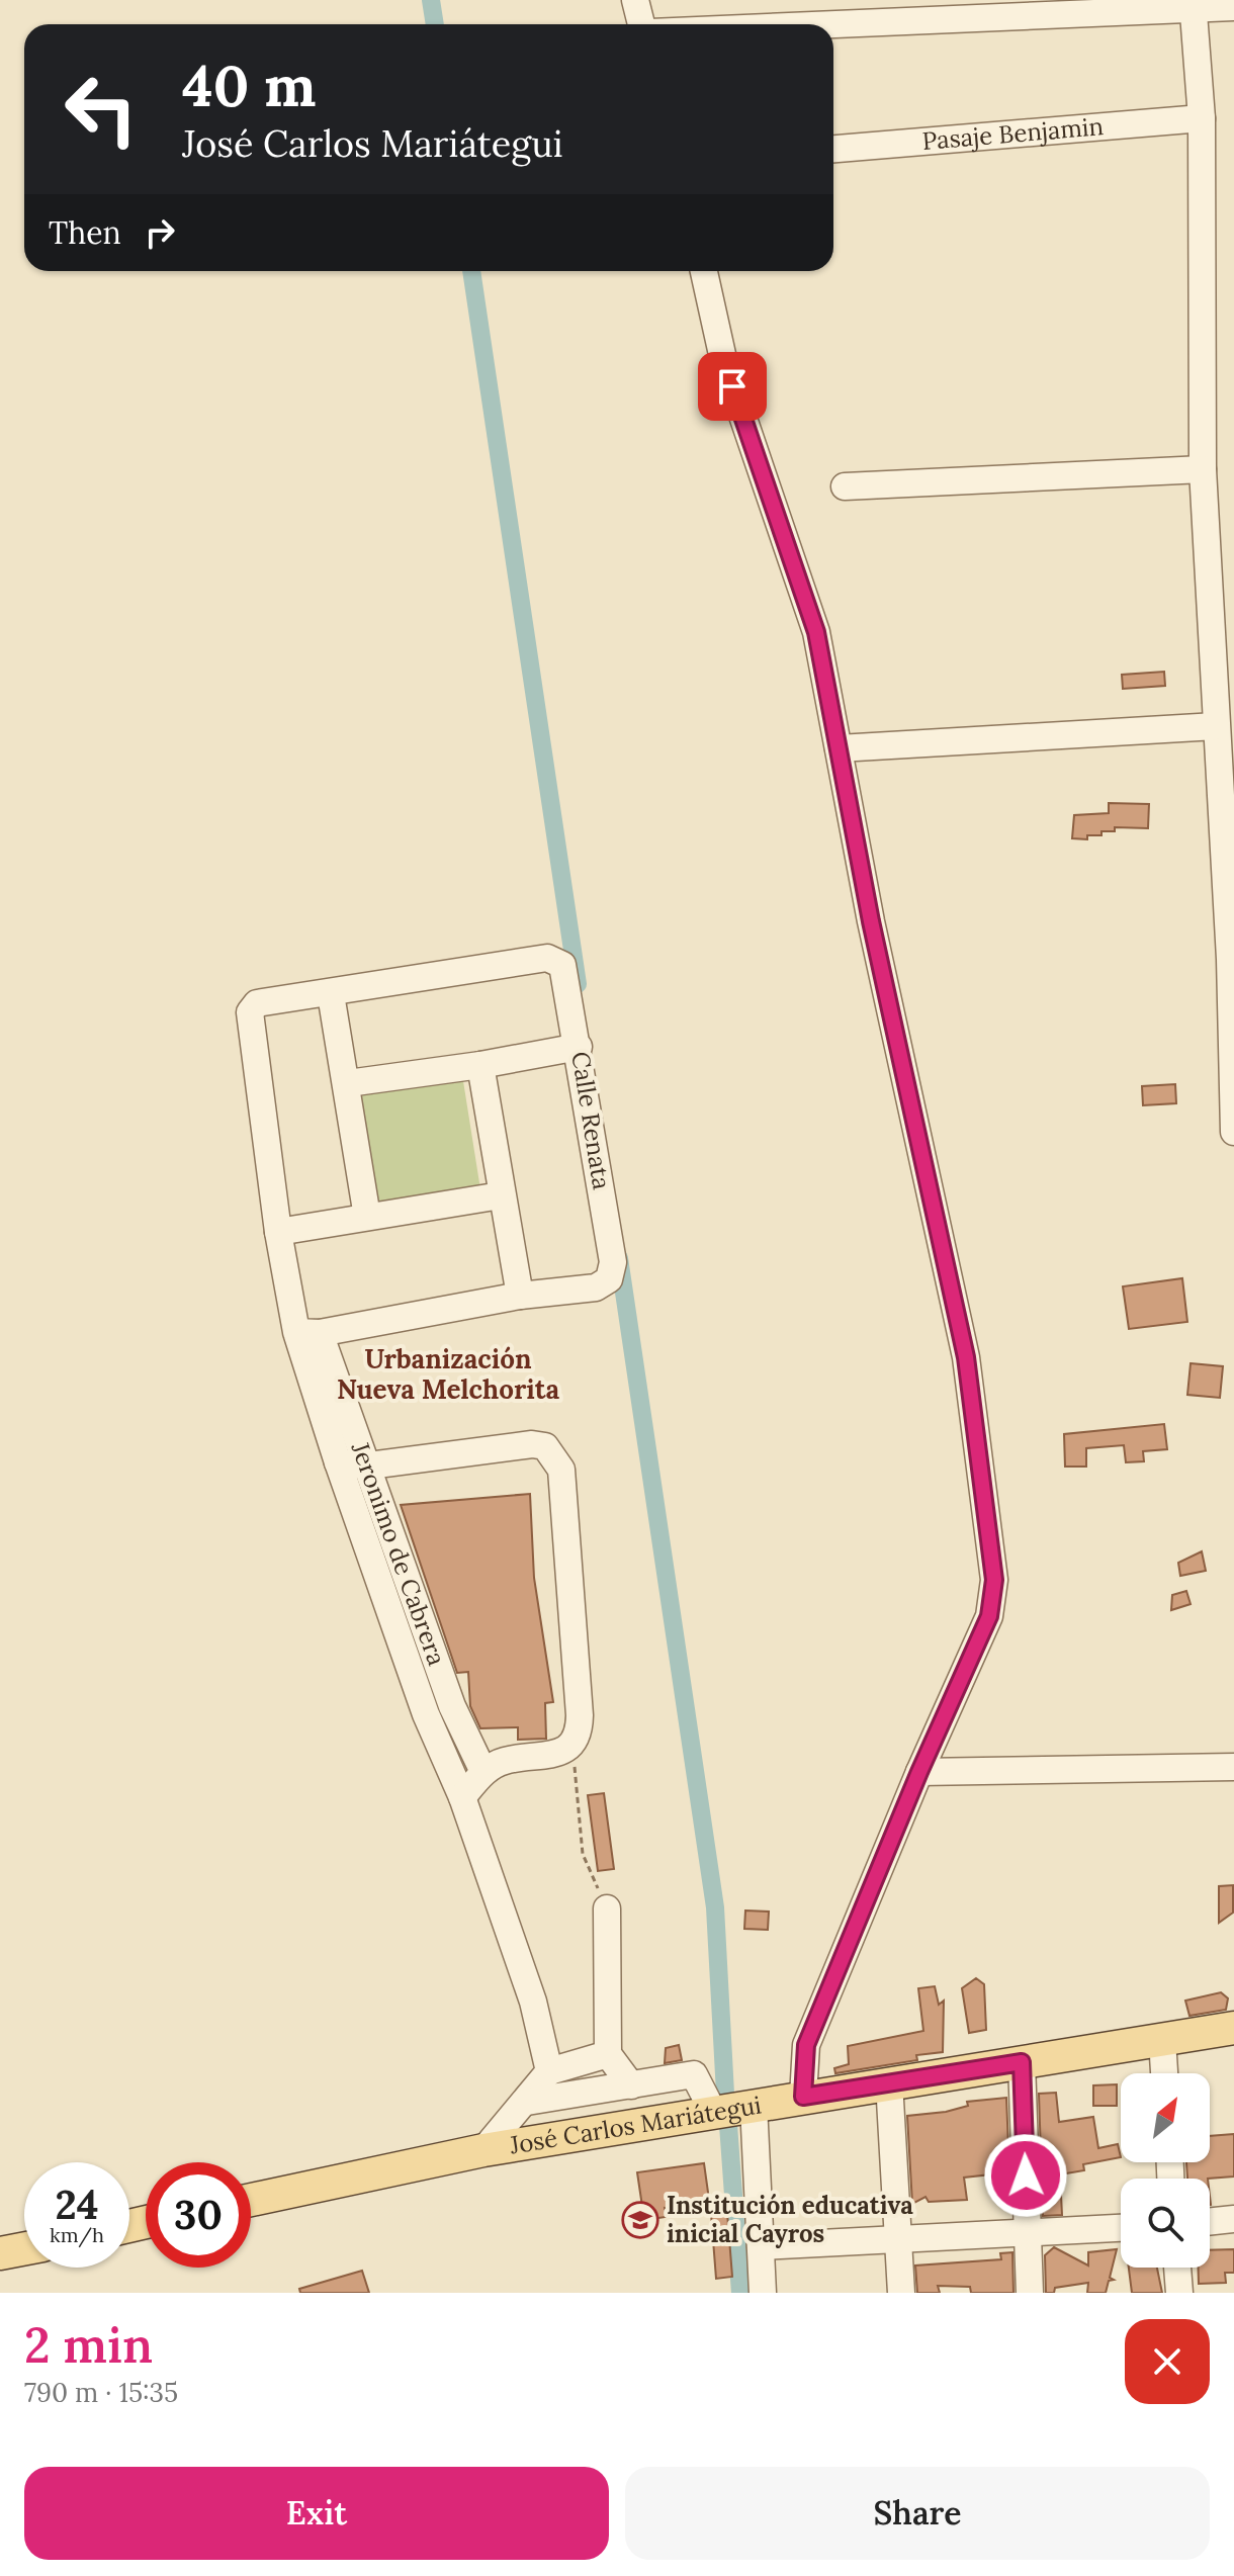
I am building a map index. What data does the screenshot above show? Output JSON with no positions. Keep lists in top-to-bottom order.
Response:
{
  "streets": {
    "main road": ["José Carlos Mariátegui"],
    "street": ["Pasaje Benjamin", "Calle Renata", "Jeronimo de Cabrera"]
  },
  "districts": ["Urbanización Nueva Melchorita"],
  "places": {
    "school or university": ["Institución educativa inicial Cayros"]
  },
  "north": "top right",
  "page": {
    "turn": ["40 m", "José Carlos Mariátegui"],
    "then": "Then",
    "speed": "24 km/h",
    "limit": "30",
    "heading": ["2 min", "790 m · 15:35"],
    "buttons": ["Exit", "Share"]
  }
}
